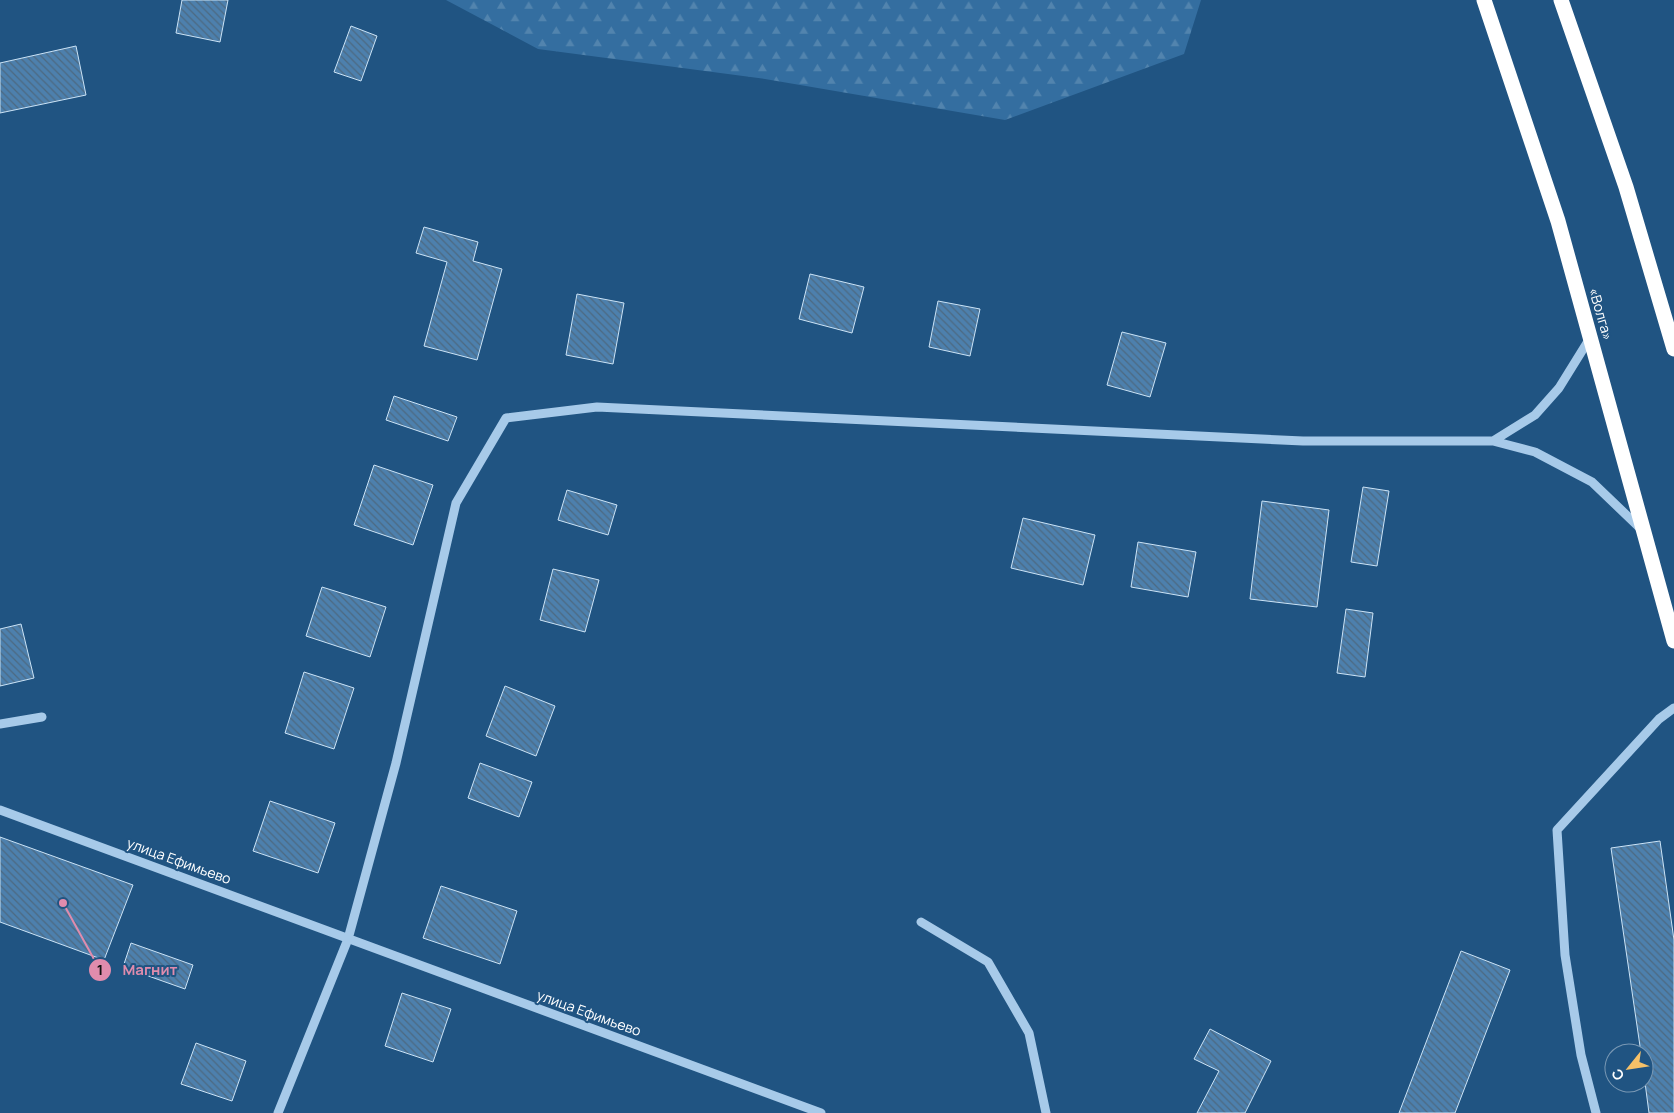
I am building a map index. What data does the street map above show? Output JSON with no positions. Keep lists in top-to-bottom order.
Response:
{
  "streets": {
    "highway": ["«Волга»"],
    "street": ["улица Ефимьево"]
  },
  "places": ["Магнит"],
  "north": "bottom left"
}
